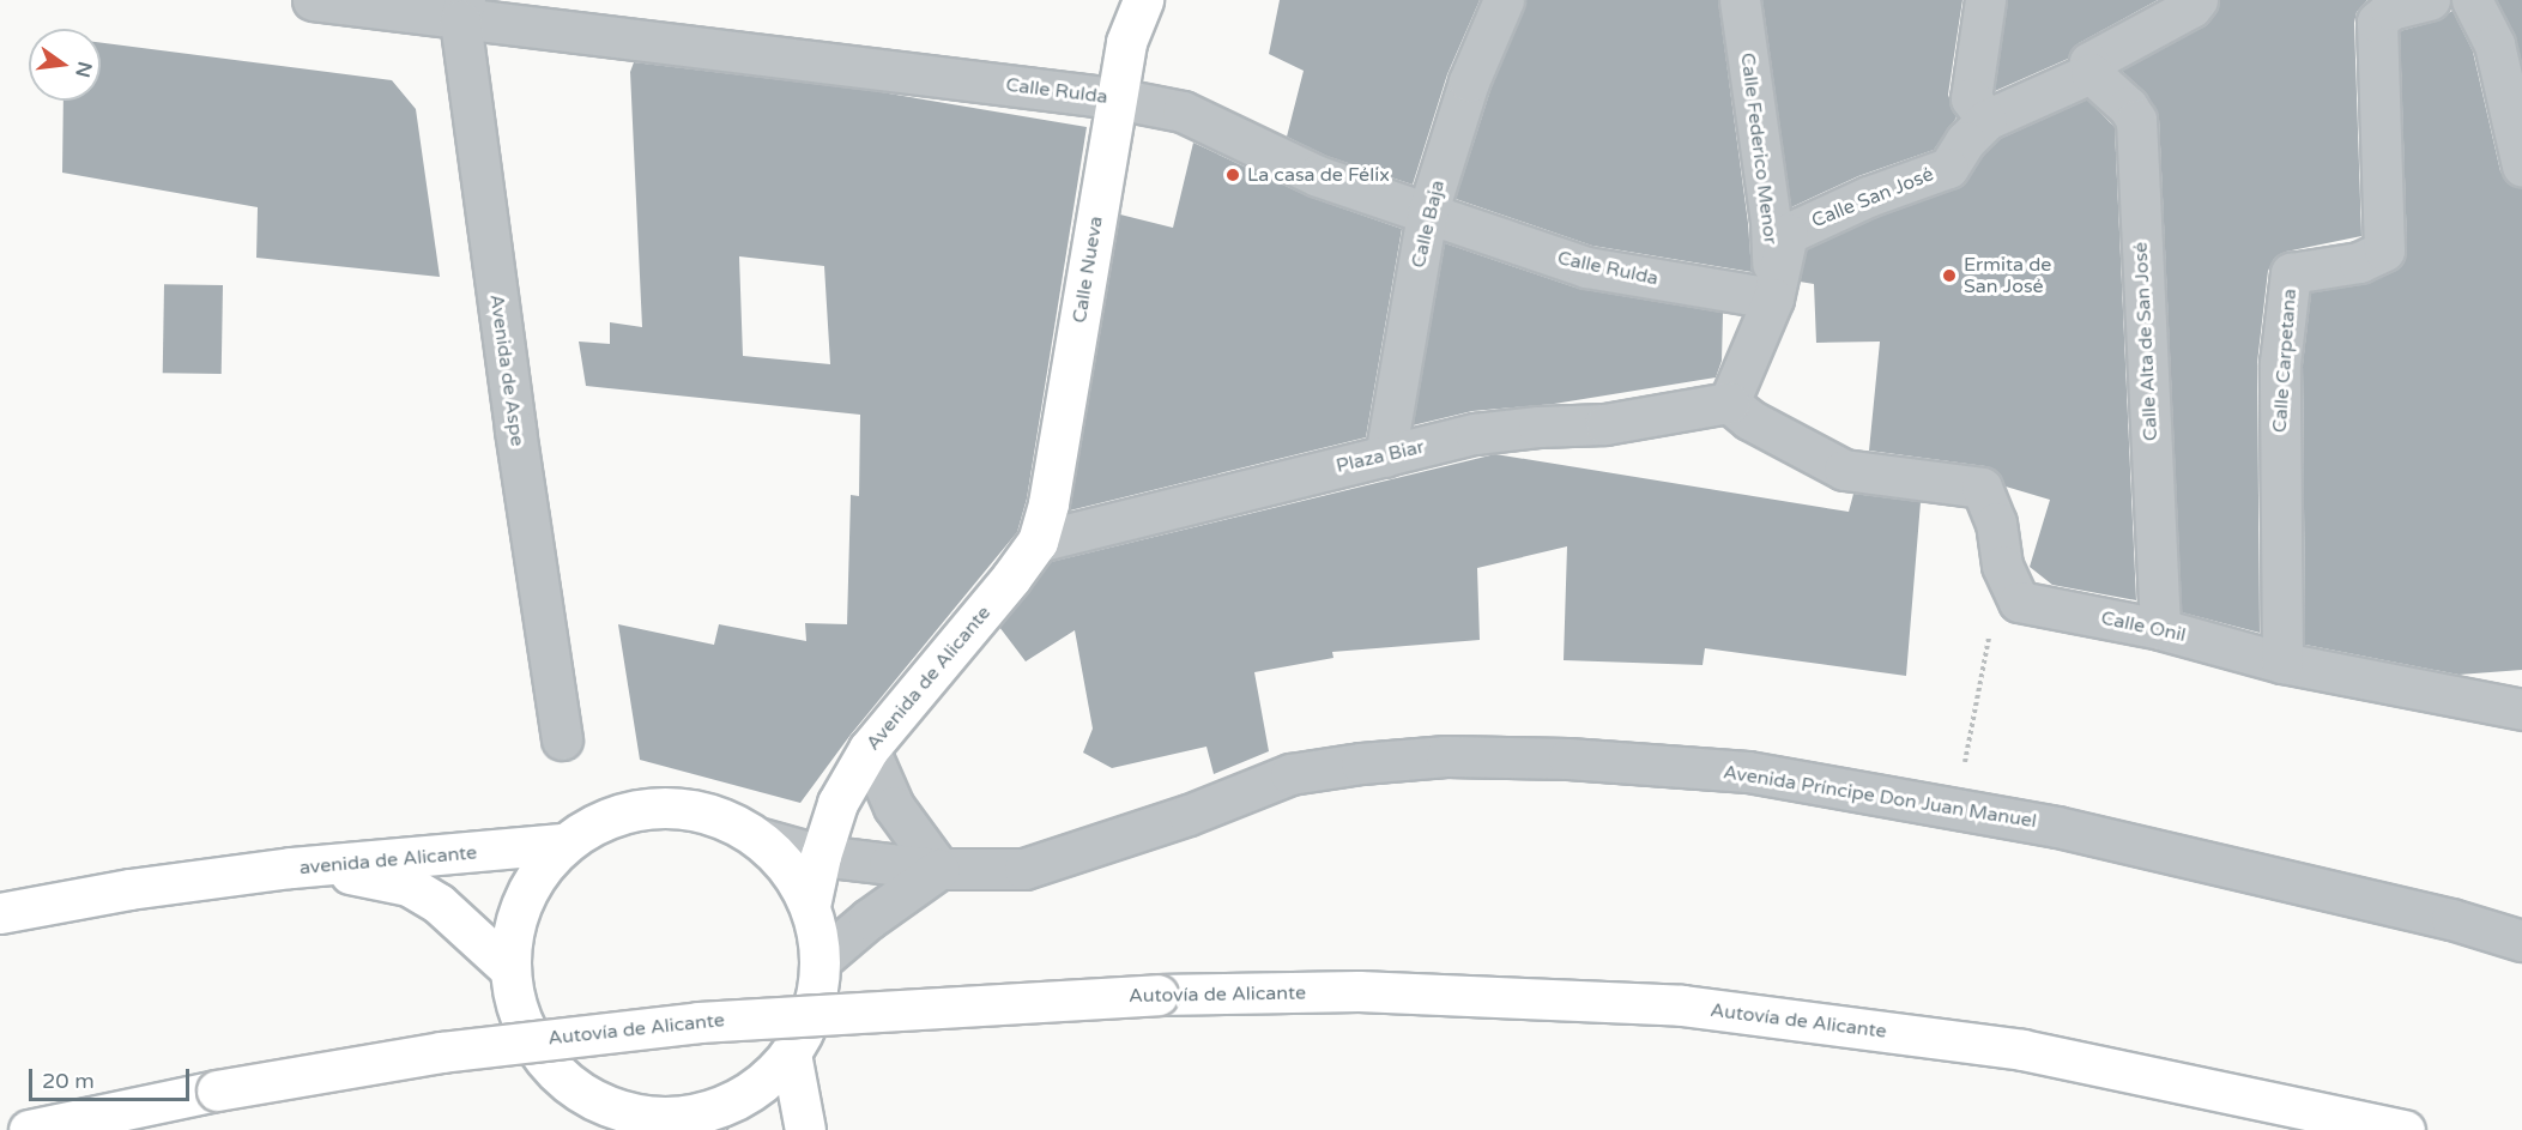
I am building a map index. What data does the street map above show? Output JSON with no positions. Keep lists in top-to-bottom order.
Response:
{
  "streets": {
    "main road": [
      "Calle Nueva",
      "Avenida de Alicante",
      "avenida de Alicante",
      "Autovía de Alicante"
    ],
    "street": [
      "Calle Rulda",
      "Calle Federico Menor",
      "Calle San José",
      "Calle Baja",
      "Calle Alta de San José",
      "Calle Carpetana",
      "Avenida de Aspe",
      "Plaza Biar",
      "Calle Onil",
      "Avenida Príncipe Don Juan Manuel"
    ]
  },
  "crossings": [
    ["Calle Rulda", "Calle Federico Menor"],
    ["Calle Rulda", "Calle San José"],
    ["Calle Rulda", "Calle Baja"],
    ["Calle Rulda", "Calle Nueva"],
    ["Calle Rulda", "Avenida de Aspe"],
    ["Calle Federico Menor", "Calle San José"],
    ["Calle San José", "Calle Alta de San José"],
    ["Calle Baja", "Plaza Biar"],
    ["Calle Nueva", "Plaza Biar"],
    ["Calle Nueva", "Avenida de Alicante"],
    ["Calle Alta de San José", "Calle Onil"],
    ["Calle Carpetana", "Calle Onil"],
    ["Plaza Biar", "Calle Onil"],
    ["Plaza Biar", "Avenida de Alicante"],
    ["Avenida de Alicante", "Avenida Príncipe Don Juan Manuel"]
  ],
  "places": ["La casa de Félix", "Ermita de San José"],
  "scale_bar": "20 m",
  "north": "right"
}
